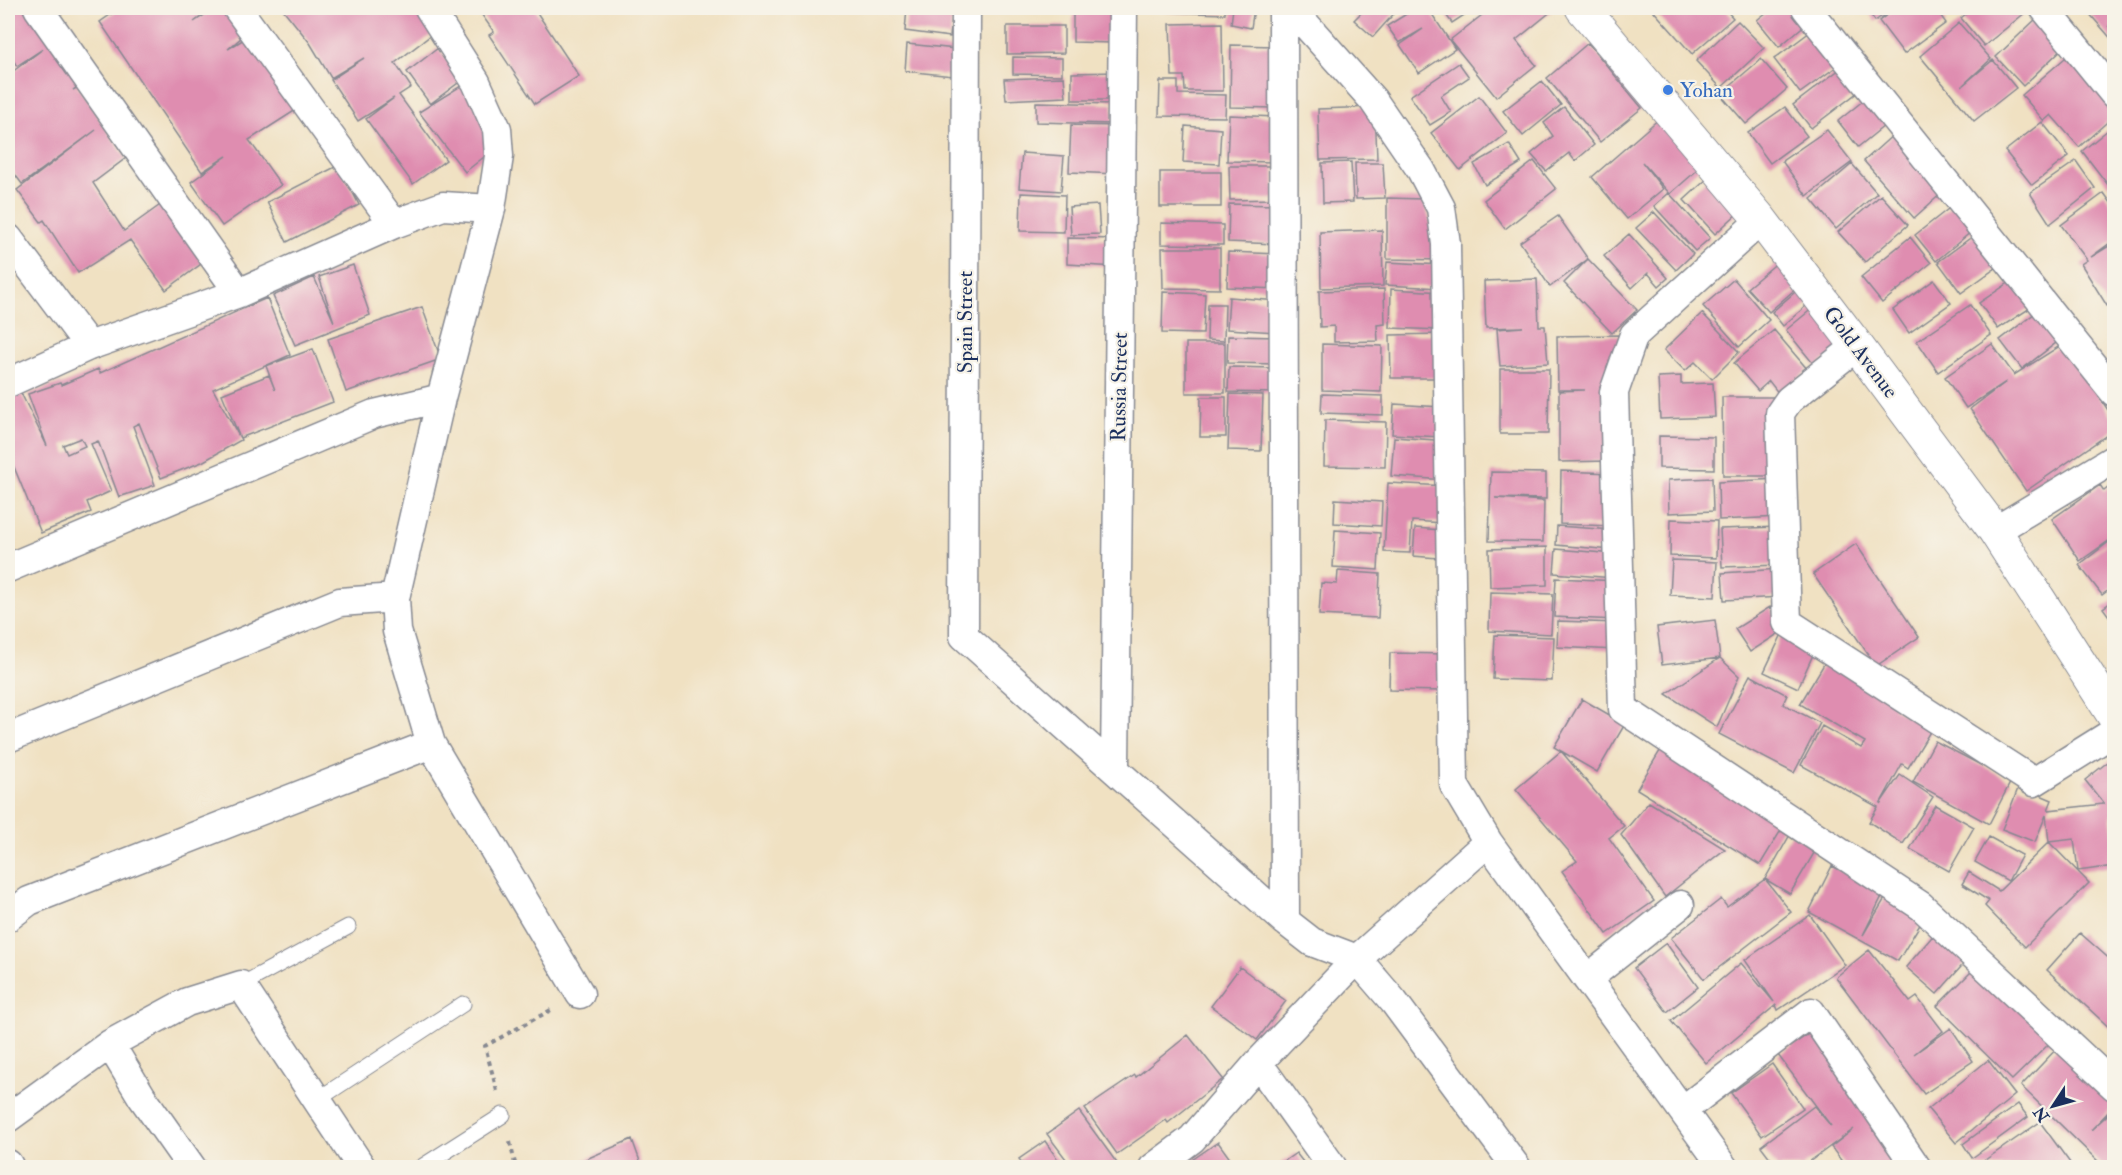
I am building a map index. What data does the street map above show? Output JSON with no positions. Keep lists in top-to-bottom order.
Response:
{
  "streets": {
    "street": ["Spain Street", "Gold Avenue", "Russia Street"]
  },
  "crossings": [
    ["Spain Street", "Russia Street"]
  ],
  "places": ["Yohan"],
  "north": "bottom left"
}
